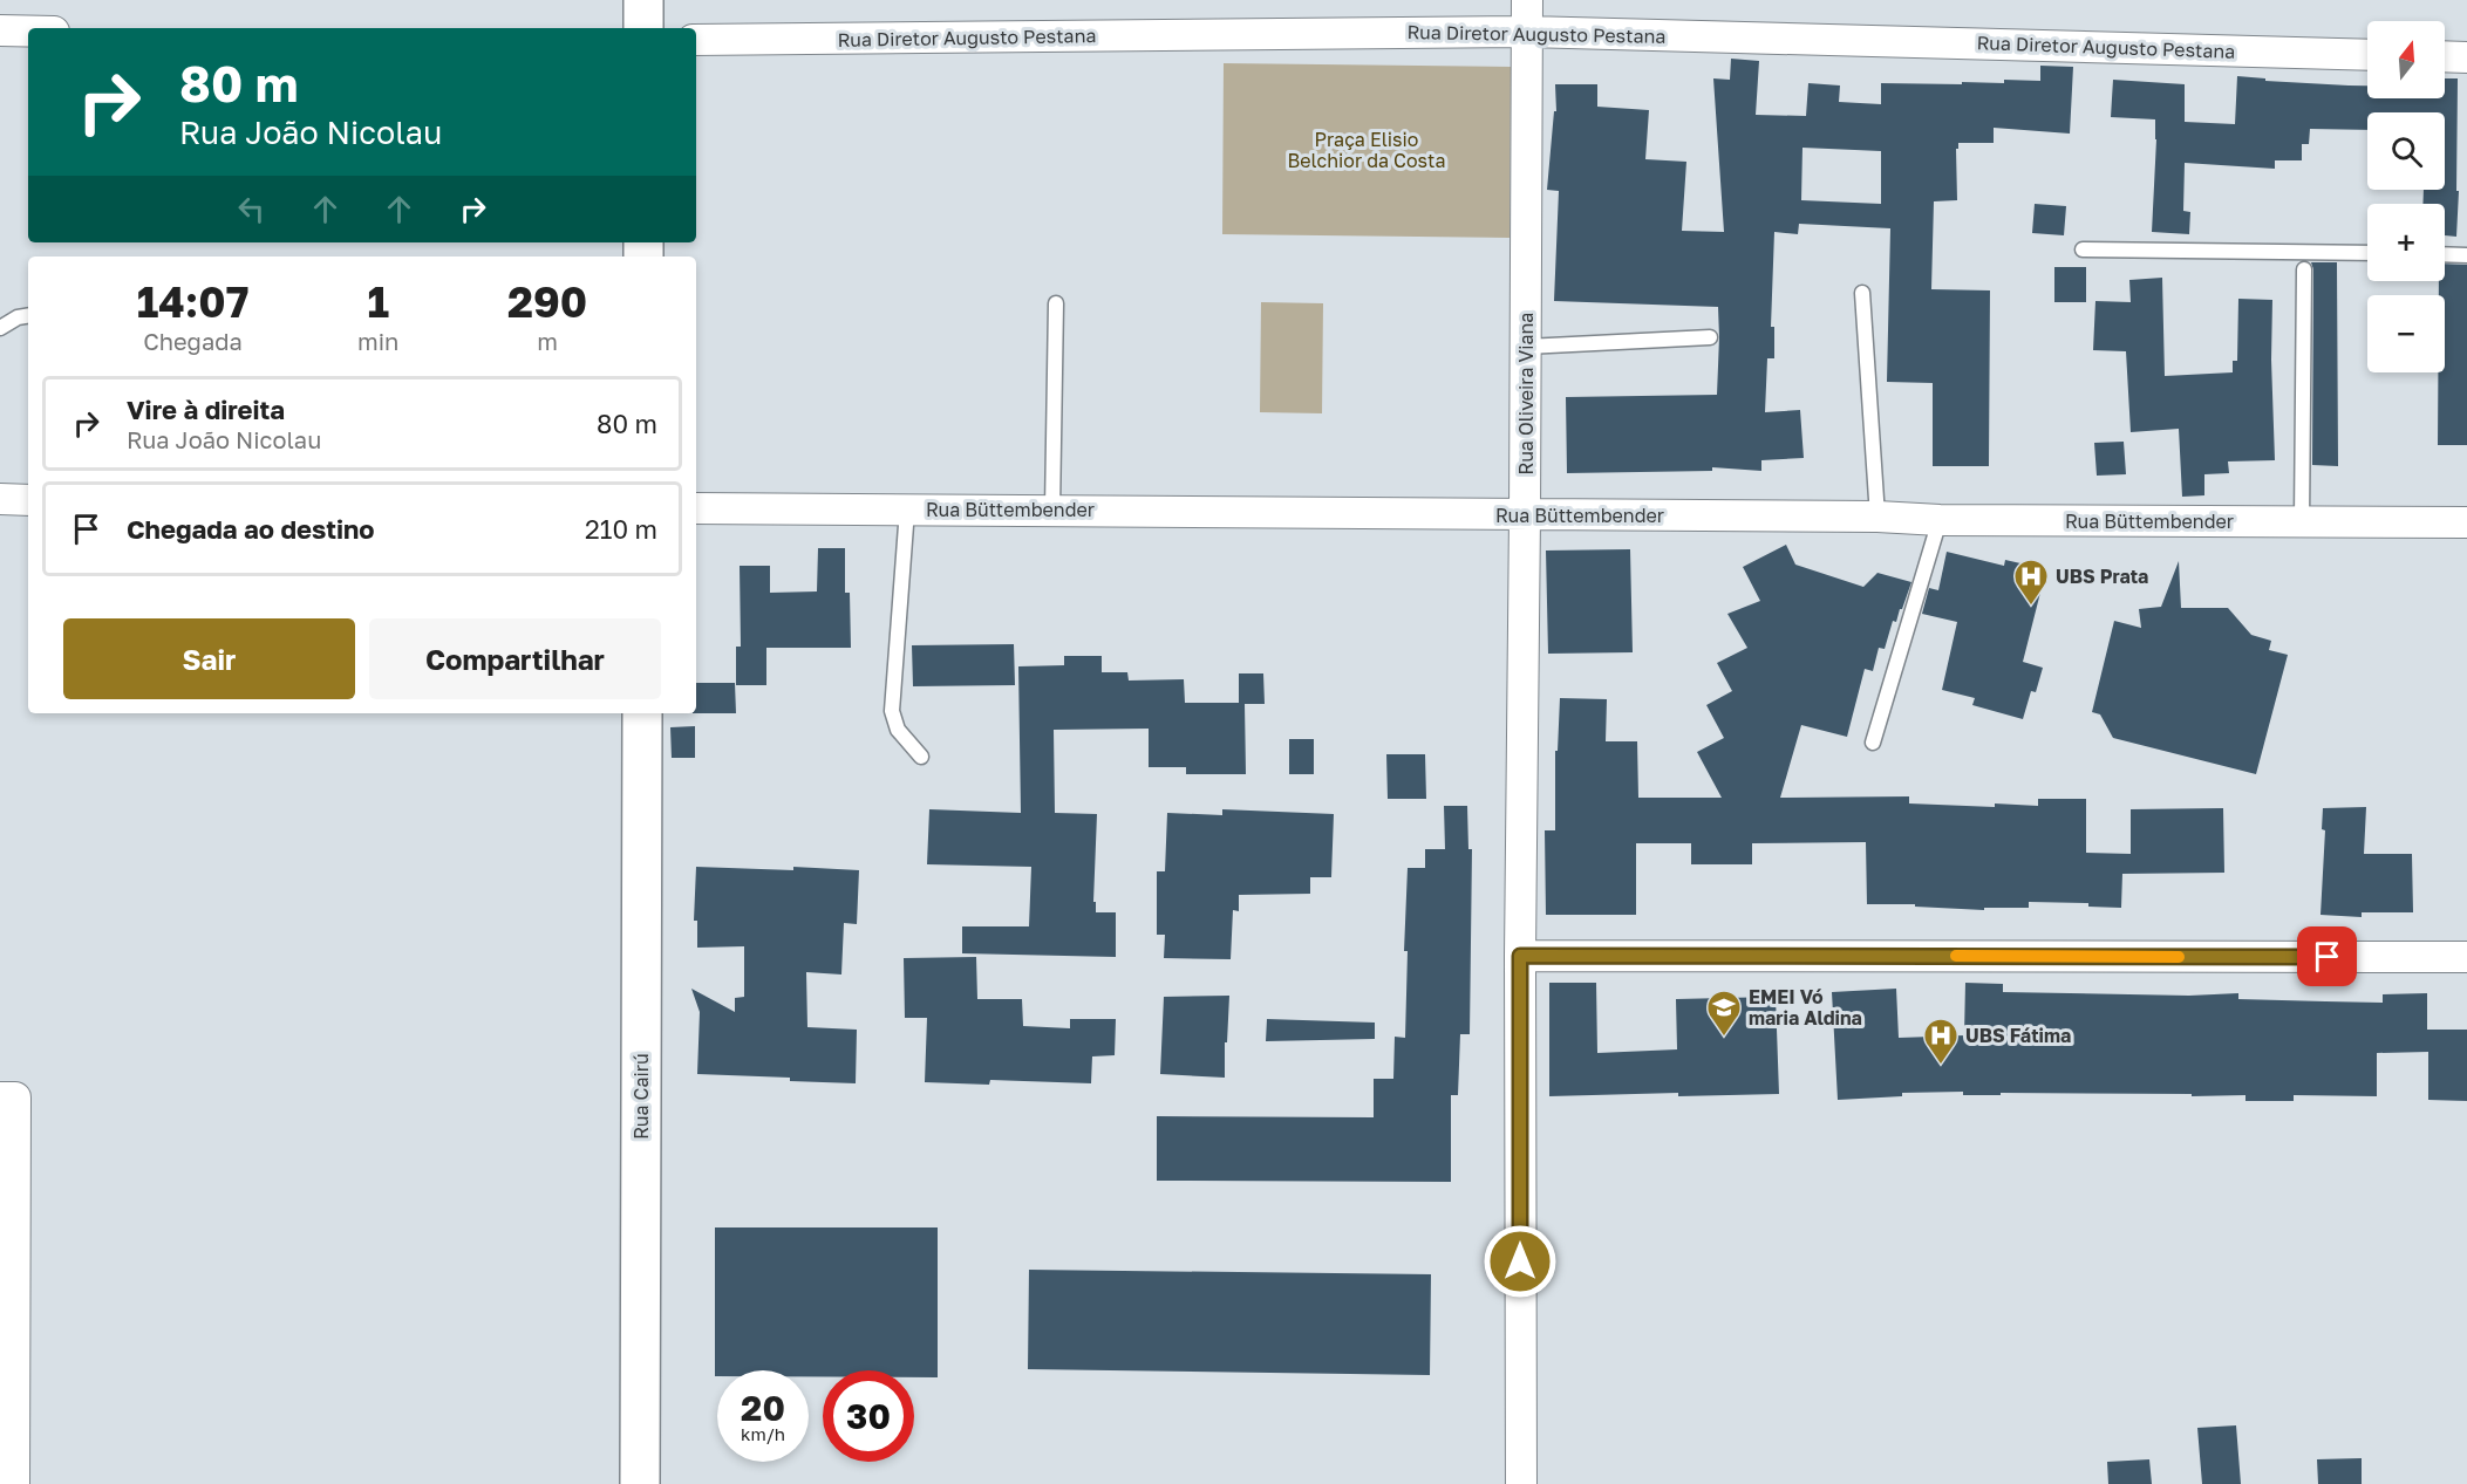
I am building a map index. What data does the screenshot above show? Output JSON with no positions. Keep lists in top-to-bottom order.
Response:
{
  "streets": {
    "main road": ["Rua Cairú"],
    "street": ["Rua Diretor Augusto Pestana", "Rua Oliveira Viana", "Rua Büttembender"]
  },
  "crossings": [
    ["Rua Diretor Augusto Pestana", "Rua Oliveira Viana"],
    ["Rua Oliveira Viana", "Rua Büttembender"]
  ],
  "parks": ["Praça Elisio Belchior da Costa"],
  "places": {
    "hospital": ["UBS Prata", "UBS Fátima"],
    "school or university": ["EMEI Vó maria Aldina"]
  },
  "north": "top",
  "page": {
    "map_buttons": ["+", "−"],
    "turn": ["80 m", "Rua João Nicolau"],
    "eta": [
      "14:07",
      "Chegada",
      "1",
      "min",
      "290",
      "m"
    ],
    "list": [
      {
        "name": "Vire à direita",
        "note": "Rua João Nicolau",
        "value": "80 m"
      },
      {
        "name": "Chegada ao destino",
        "value": "210 m"
      }
    ],
    "buttons": ["Sair", "Compartilhar"],
    "speed": "20 km/h",
    "limit": "30"
  }
}
